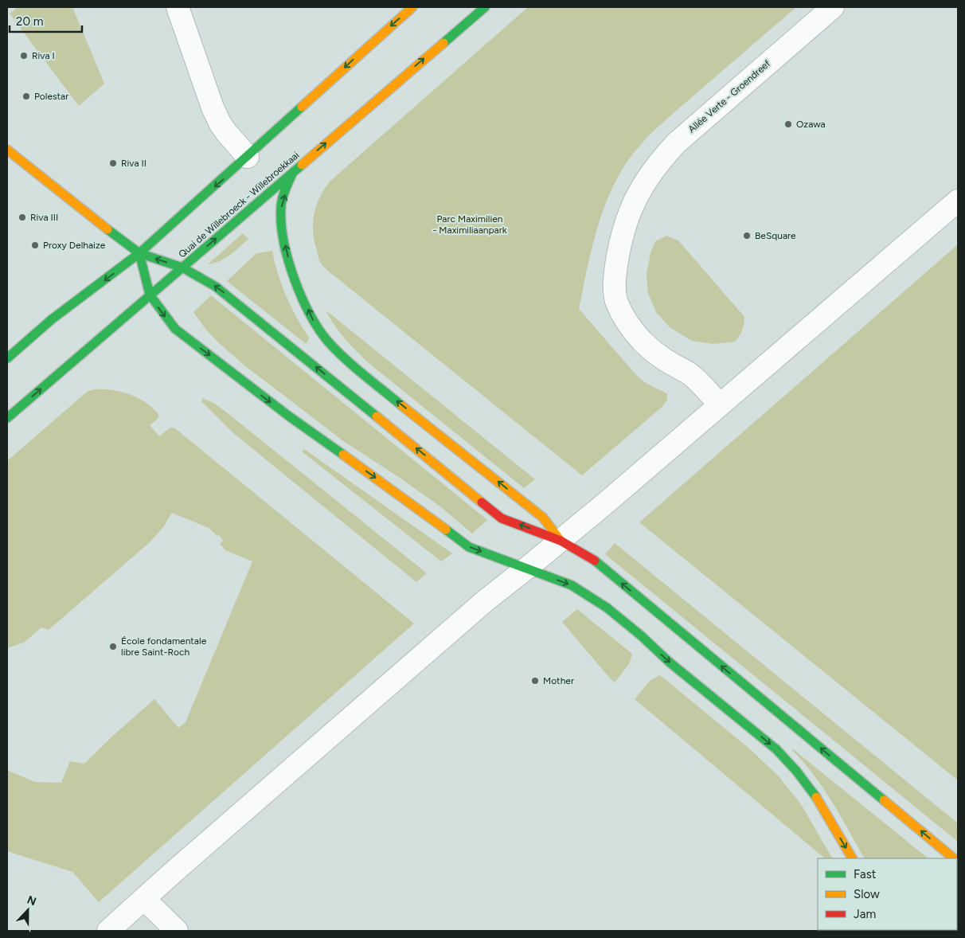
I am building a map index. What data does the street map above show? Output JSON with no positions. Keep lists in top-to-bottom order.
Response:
{
  "streets": {
    "street": ["Allée Verte - Groendreef", "Quai de Willebroeck - Willebroekkaai"]
  },
  "parks": ["Parc Maximilien - Maximiliaanpark"],
  "places": [
    "Riva I",
    "Polestar",
    "Ozawa",
    "Riva II",
    "Riva III",
    "BeSquare",
    "Proxy Delhaize",
    "École fondamentale libre Saint-Roch",
    "Mother"
  ],
  "legend": ["Fast", "Slow", "Jam"],
  "scale_bar": "20 m",
  "north": "top"
}
